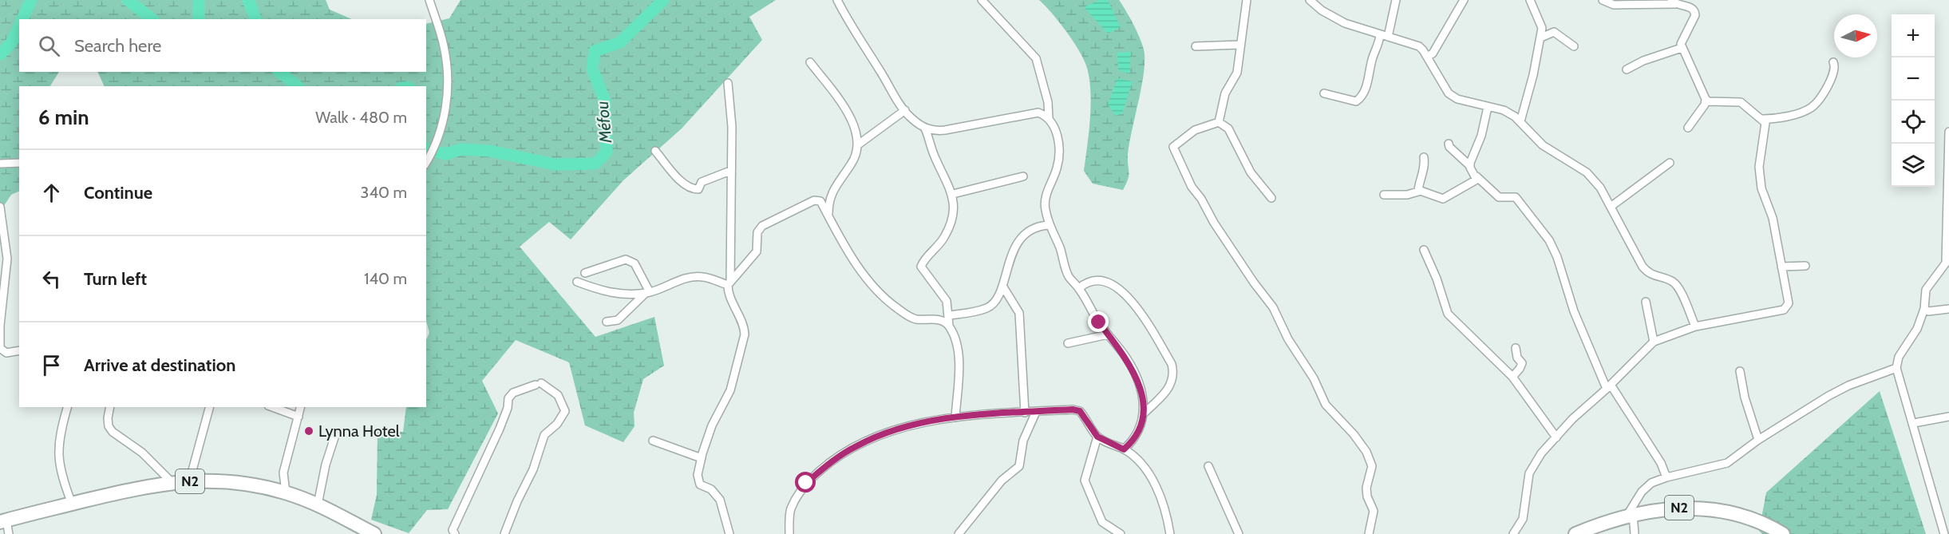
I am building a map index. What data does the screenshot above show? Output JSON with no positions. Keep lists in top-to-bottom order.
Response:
{
  "streets": {
    "highway": ["N2"]
  },
  "water": ["Méfou"],
  "places": ["Lynna Hotel"],
  "north": "right",
  "page": {
    "map_buttons": ["+", "−"],
    "search": "Search here",
    "heading": ["6 min", "Walk · 480 m"],
    "list": [
      ["Continue", "340 m"],
      ["Turn left", "140 m"],
      "Arrive at destination"
    ]
  }
}
